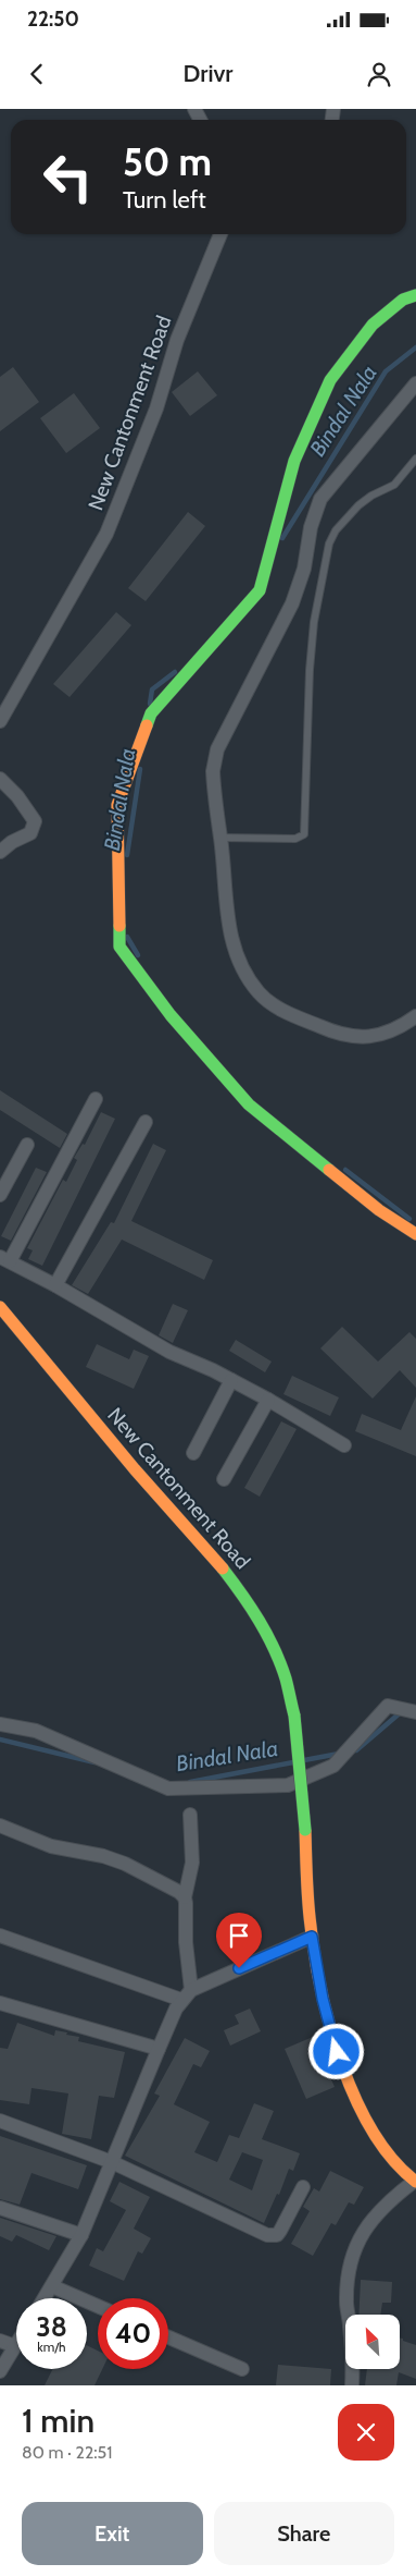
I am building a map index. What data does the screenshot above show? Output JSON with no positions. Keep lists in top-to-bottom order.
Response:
{
  "streets": {
    "street": ["New Cantonment Road"]
  },
  "water": ["Bindal Nala"],
  "north": "top left",
  "page": {
    "status": "22:50",
    "header": "Drivr",
    "turn": ["50 m", "Turn left"],
    "speed": "38 km/h",
    "limit": "40",
    "heading": ["1 min", "80 m · 22:51"],
    "buttons": ["Exit", "Share"]
  }
}
